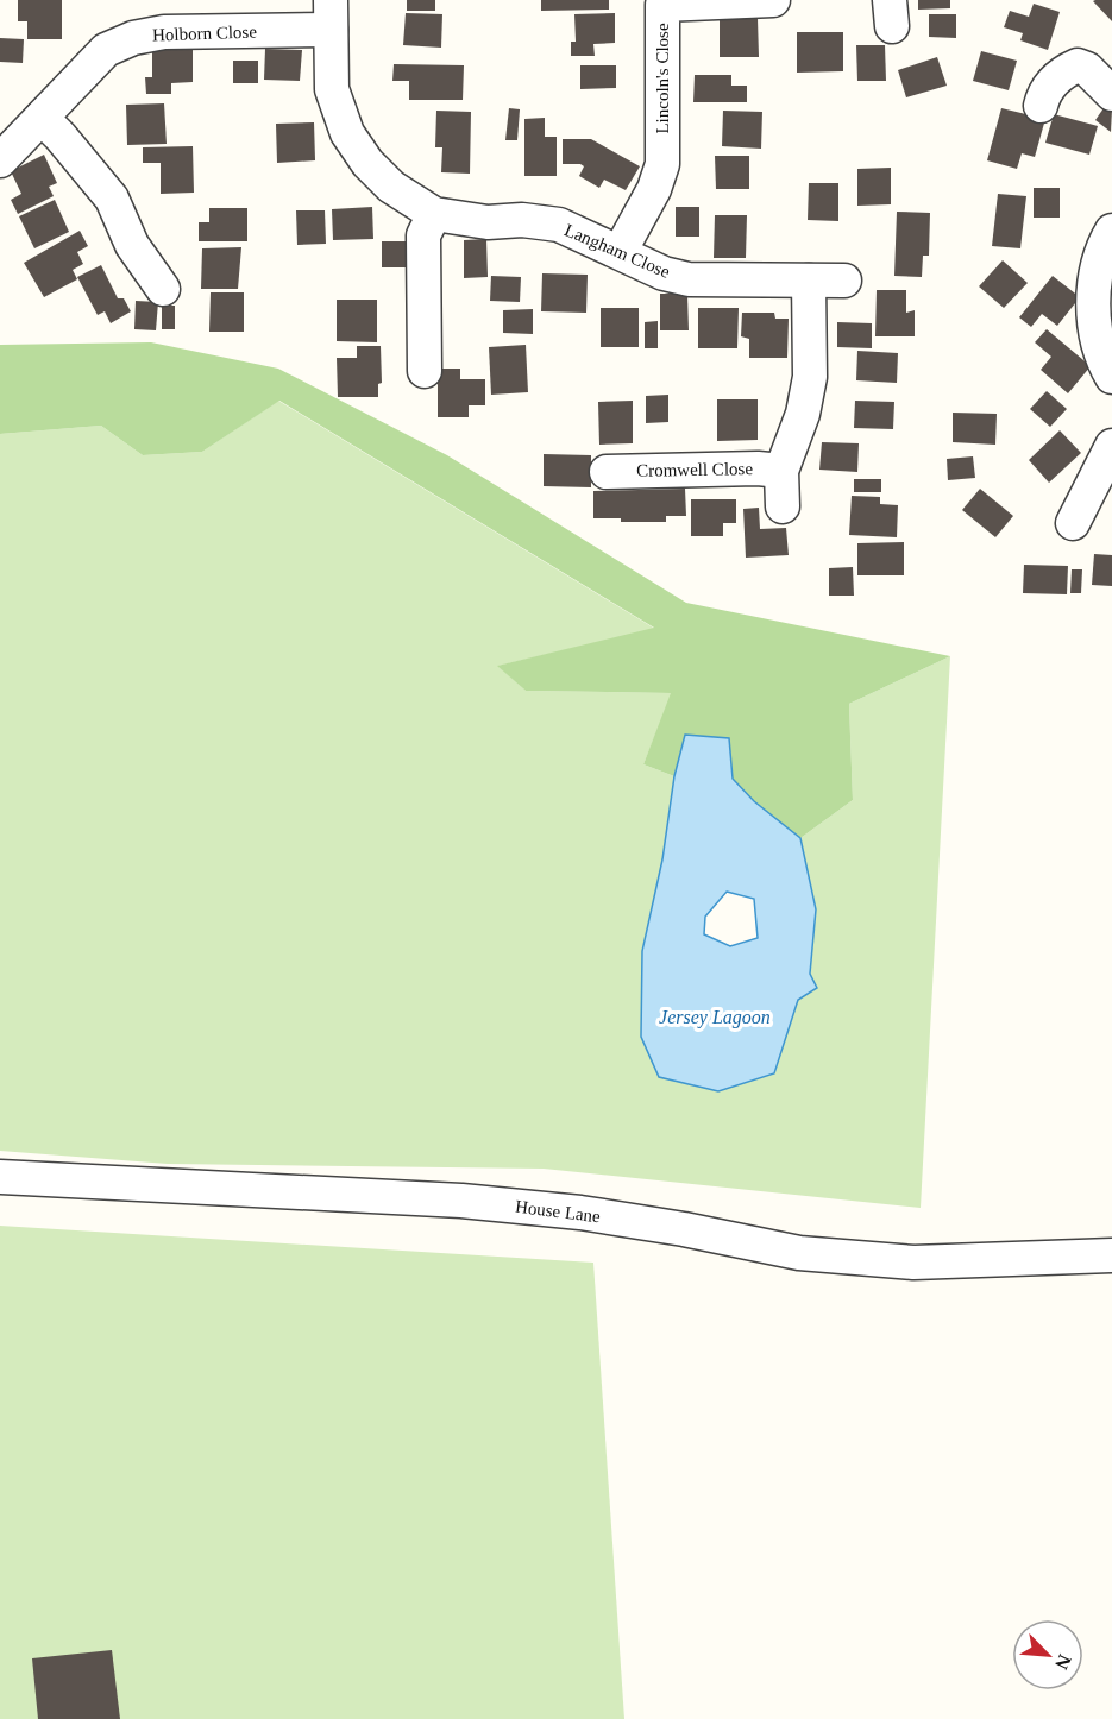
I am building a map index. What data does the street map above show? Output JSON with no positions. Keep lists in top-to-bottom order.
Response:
{
  "streets": {
    "street": [
      "Holborn Close",
      "Lincoln's Close",
      "Langham Close",
      "Cromwell Close",
      "House Lane"
    ]
  },
  "crossings": [
    ["Holborn Close", "Langham Close"],
    ["Lincoln's Close", "Langham Close"]
  ],
  "water": ["Jersey Lagoon"],
  "north": "bottom right"
}
